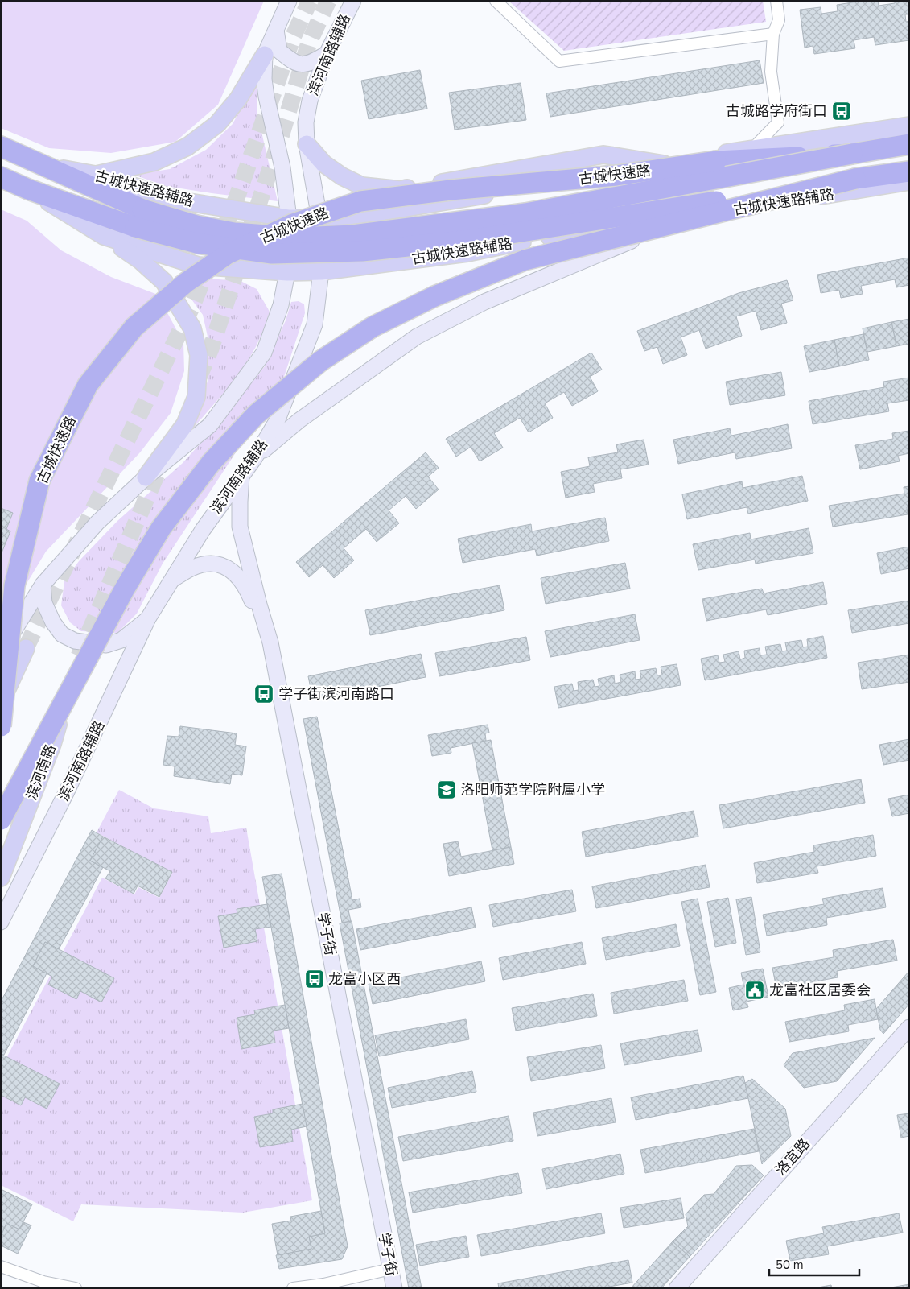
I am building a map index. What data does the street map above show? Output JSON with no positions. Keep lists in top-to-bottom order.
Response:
{
  "streets": {
    "highway": ["古城快速路"],
    "main road": [
      "滨河南路辅路",
      "古城快速路辅路",
      "滨河南路",
      "学子街",
      "洛宜路"
    ]
  },
  "crossings": [
    ["滨河南路辅路", "古城快速路辅路"]
  ],
  "places": {
    "bus stop": ["古城路学府街口", "学子街滨河南路口", "龙富小区西"],
    "school or university": ["洛阳师范学院附属小学"],
    "public building": ["龙富社区居委会"]
  },
  "scale_bar": "50 m"
}
